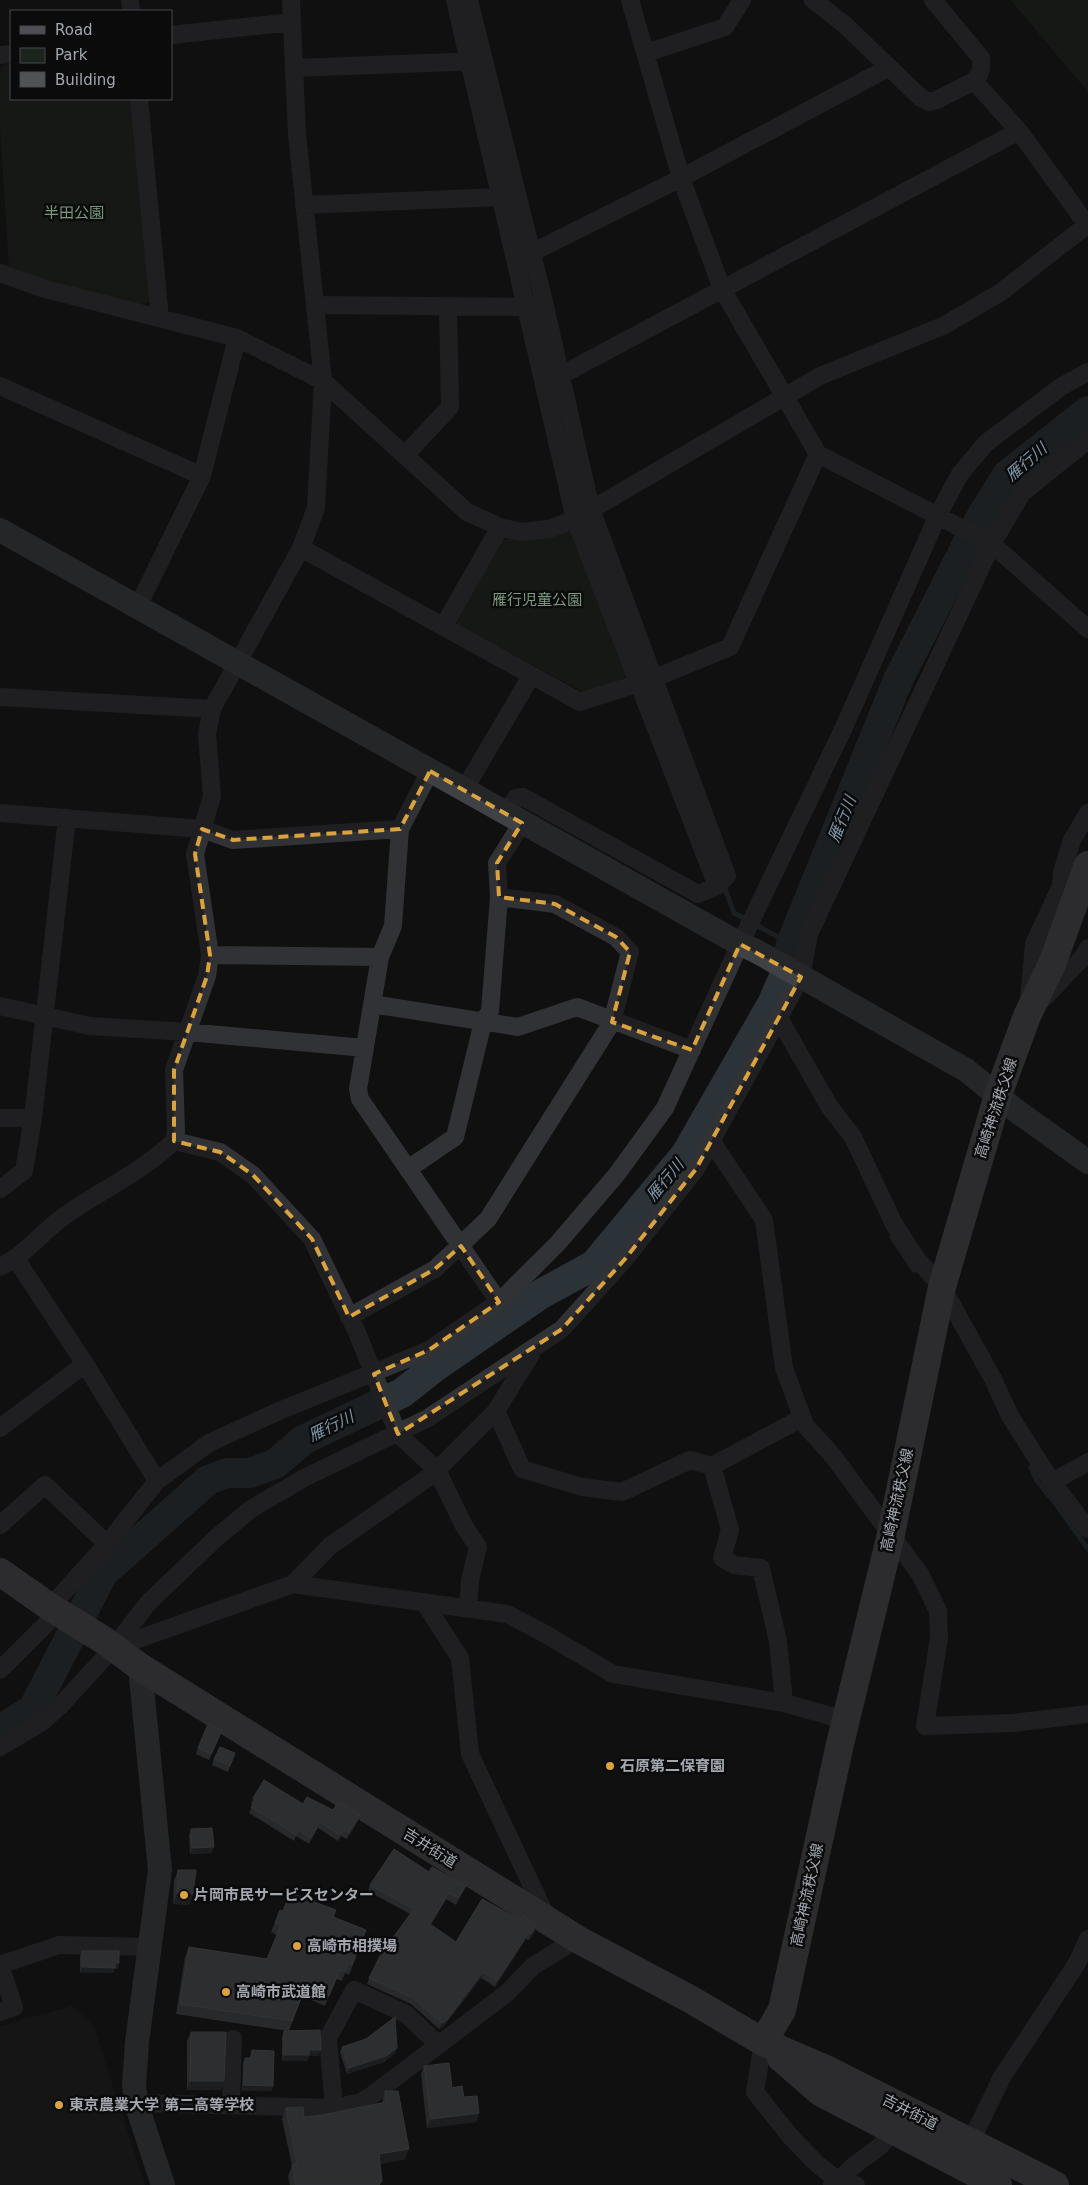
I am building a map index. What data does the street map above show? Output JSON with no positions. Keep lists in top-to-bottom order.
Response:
{
  "streets": {
    "main road": ["高崎神流秩父線", "吉井街道"]
  },
  "crossings": [
    ["高崎神流秩父線", "吉井街道"]
  ],
  "water": ["雁行川"],
  "parks": ["半田公園", "雁行児童公園"],
  "places": [
    "石原第二保育園",
    "片岡市民サービスセンター",
    "高崎市相撲場",
    "高崎市武道館",
    "東京農業大学 第二高等学校"
  ],
  "legend": ["Road", "Park", "Building"]
}
